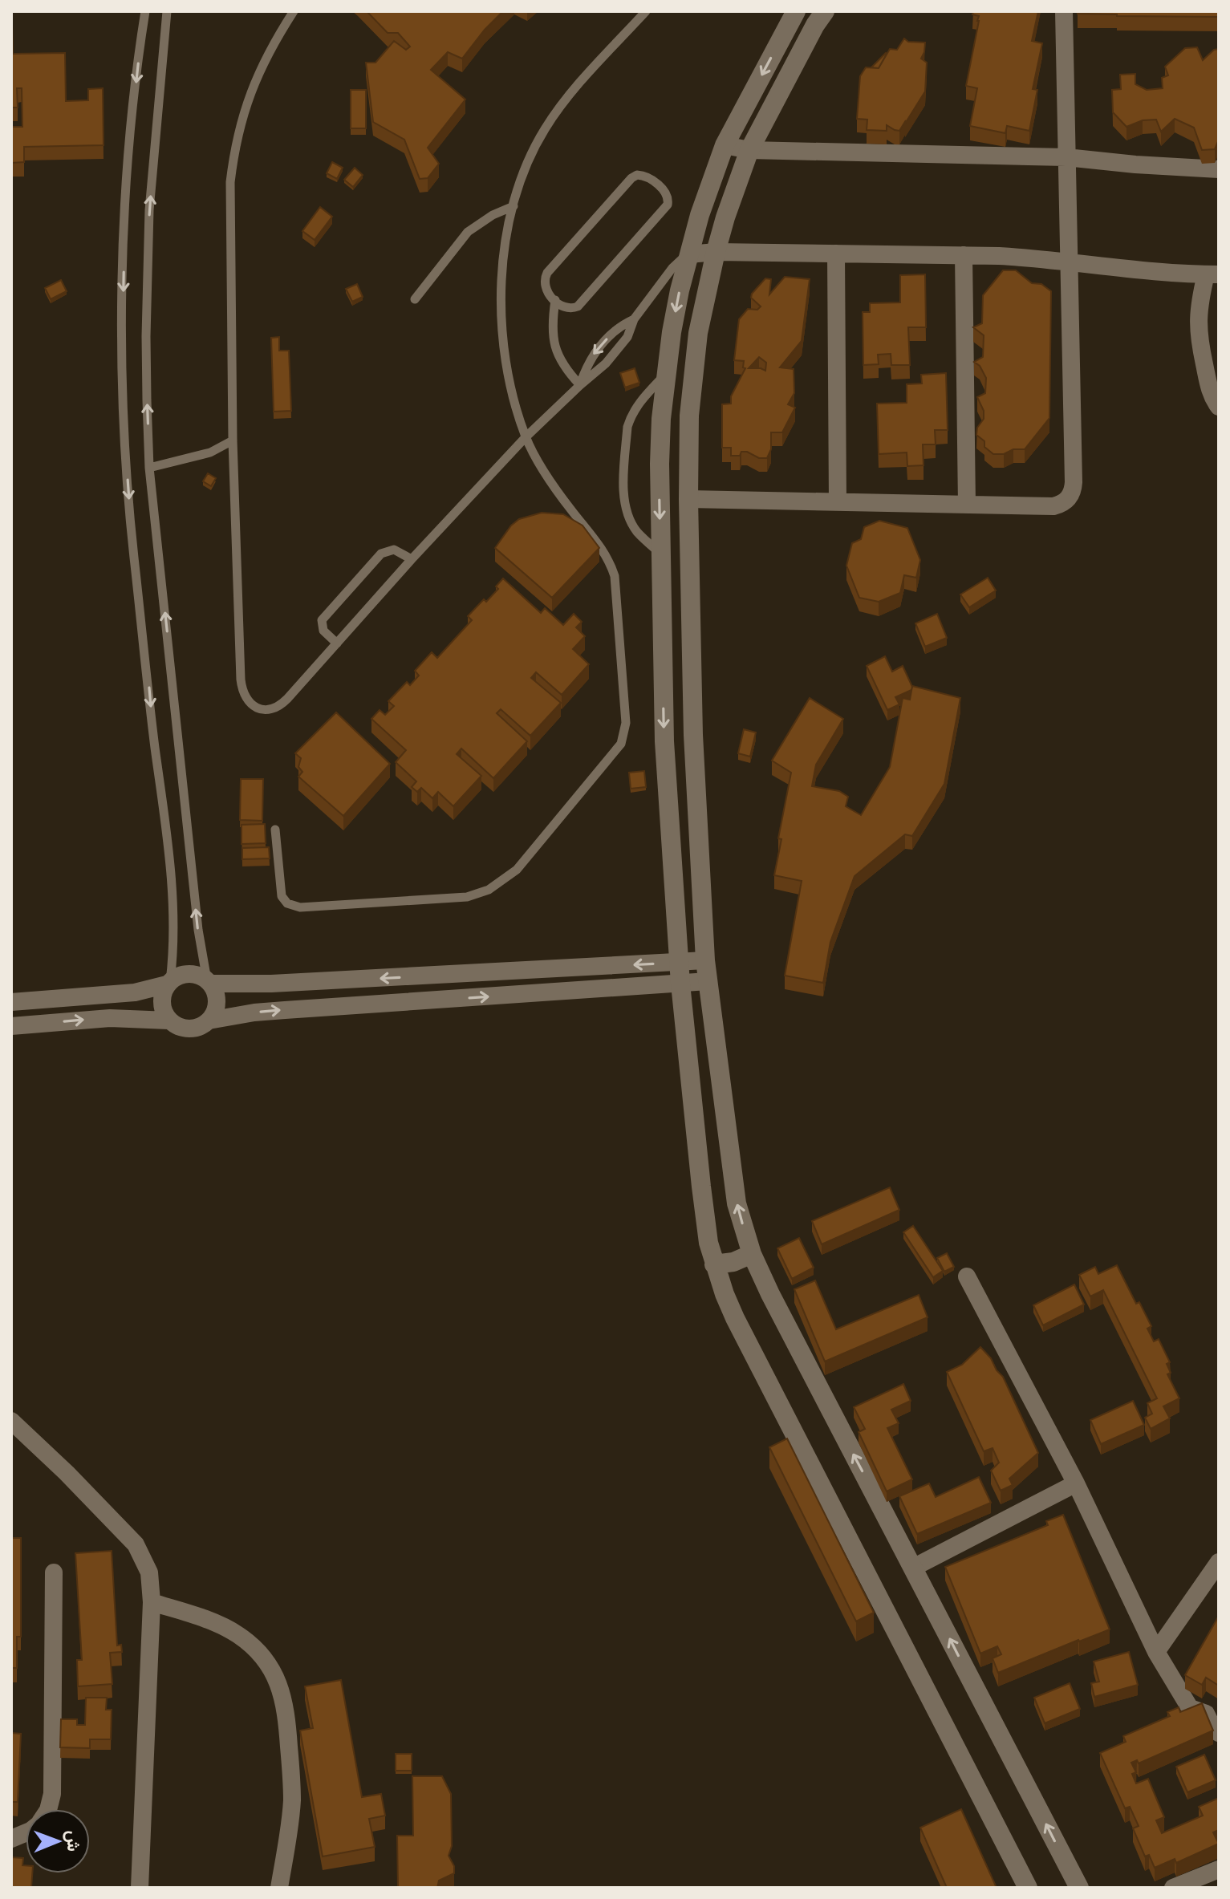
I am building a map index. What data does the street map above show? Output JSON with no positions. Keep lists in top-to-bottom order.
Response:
{
  "north": "right"
}
